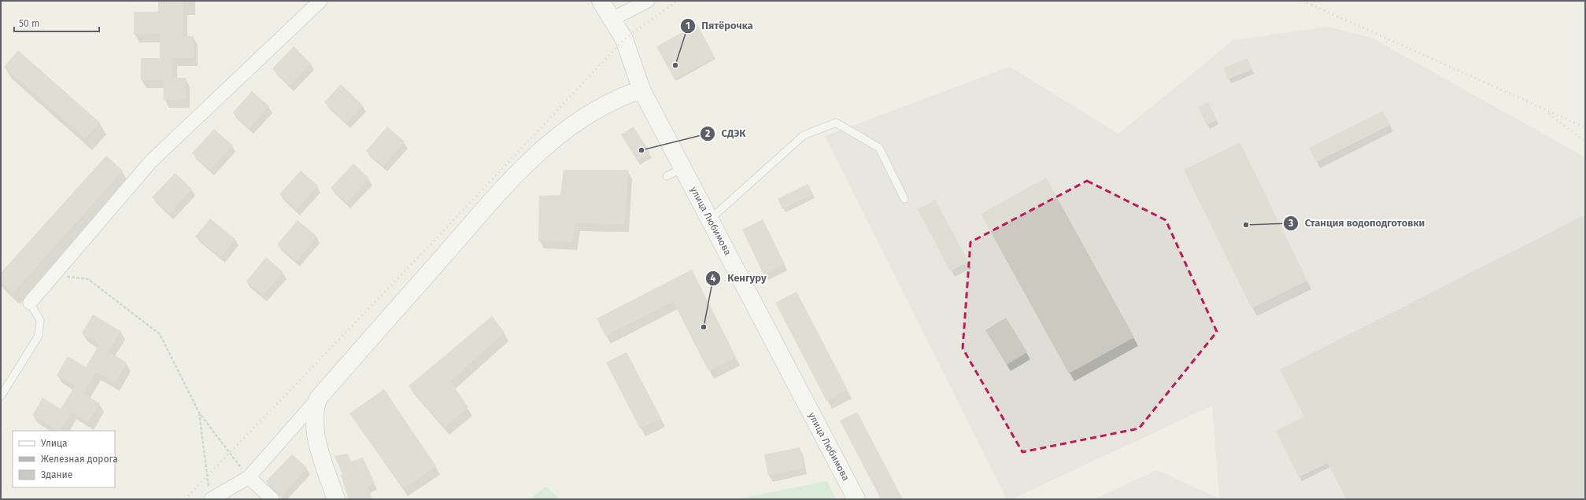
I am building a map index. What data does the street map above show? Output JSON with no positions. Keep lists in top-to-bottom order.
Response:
{
  "streets": {
    "main road": ["улица Любимова"]
  },
  "places": [
    "Пятёрочка",
    "СДЭК",
    "Станция водоподготовки",
    "Кенгуру"
  ],
  "legend": ["Улица", "Железная дорога", "Здание"],
  "scale_bar": "50 m"
}
